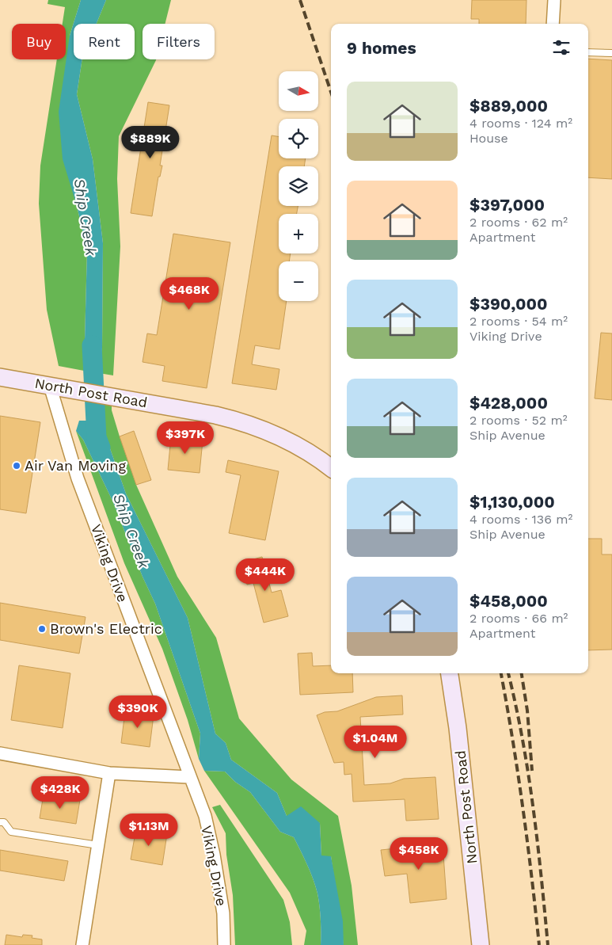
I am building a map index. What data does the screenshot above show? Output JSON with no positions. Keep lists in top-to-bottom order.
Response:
{
  "streets": {
    "street": ["North Post Road", "Viking Drive"]
  },
  "crossings": [
    ["North Post Road", "Viking Drive"]
  ],
  "water": ["Ship Creek"],
  "places": ["Air Van Moving", "Brown's Electric"],
  "north": "right",
  "page": {
    "chip": ["Buy", "Rent", "Filters"],
    "heading": "9 homes",
    "map_buttons": ["+", "−"],
    "list": [
      {
        "name": "$889,000",
        "note": "4 rooms · 124 m² · House"
      },
      {
        "name": "$397,000",
        "note": "2 rooms · 62 m² · Apartment"
      },
      {
        "name": "$390,000",
        "note": "2 rooms · 54 m² · Viking Drive"
      },
      {
        "name": "$428,000",
        "note": "2 rooms · 52 m² · Ship Avenue"
      },
      {
        "name": "$1,130,000",
        "note": "4 rooms · 136 m² · Ship Avenue"
      },
      {
        "name": "$458,000",
        "note": "2 rooms · 66 m² · Apartment"
      }
    ],
    "price": [
      "$889K",
      "$468K",
      "$397K",
      "$444K",
      "$390K",
      "$1.04M",
      "$428K",
      "$1.13M",
      "$458K"
    ]
  }
}
